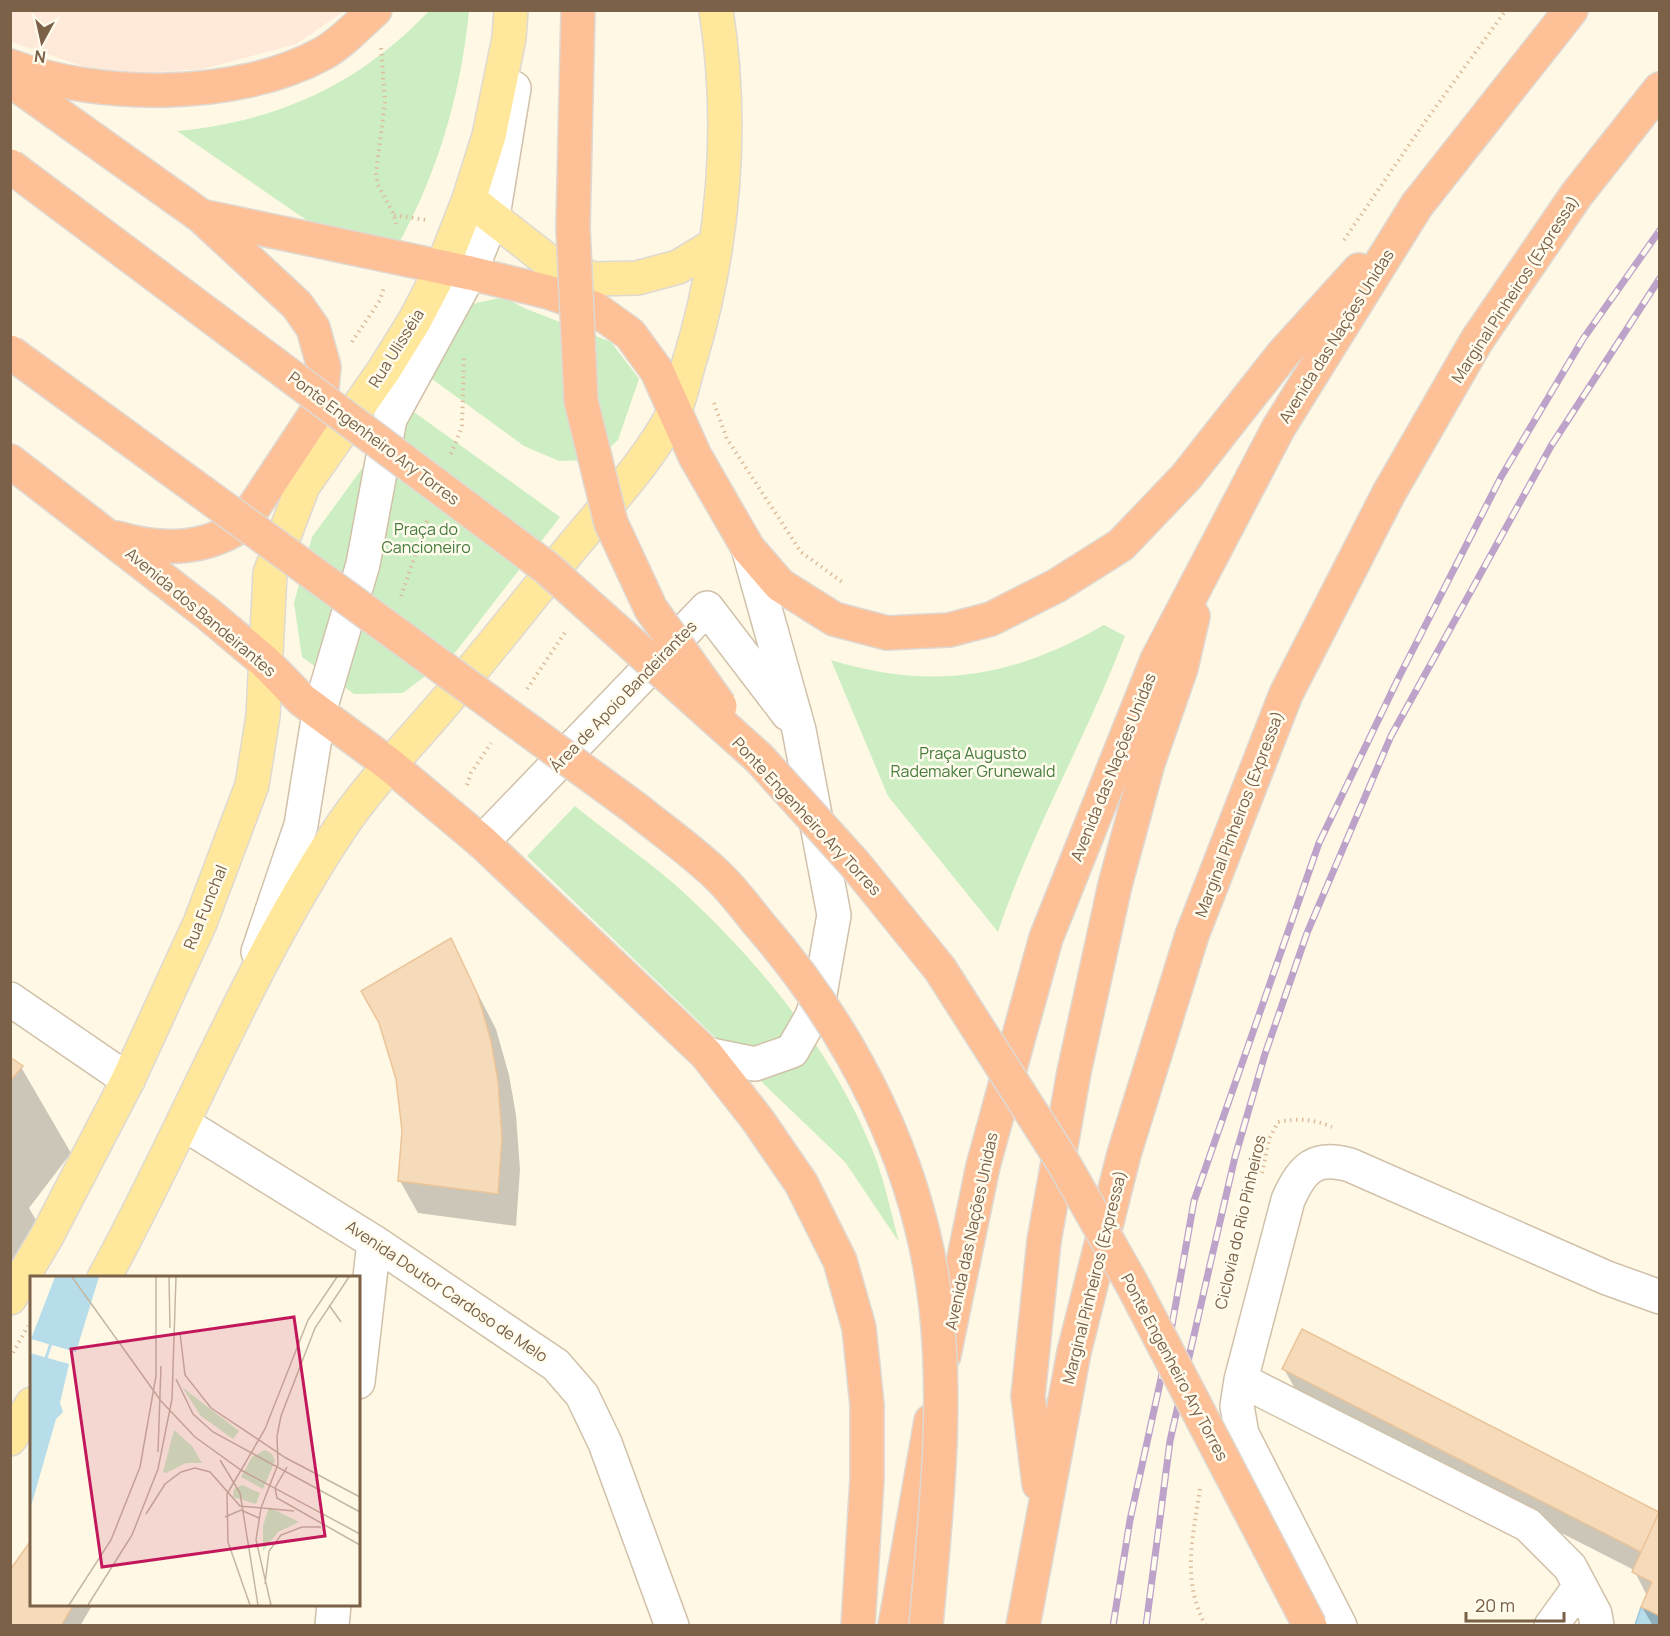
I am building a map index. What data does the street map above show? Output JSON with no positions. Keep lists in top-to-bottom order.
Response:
{
  "streets": {
    "highway": [
      "Marginal Pinheiros (Expressa)",
      "Avenida das Nações Unidas",
      "Ponte Engenheiro Ary Torres",
      "Avenida dos Bandeirantes"
    ],
    "main road": ["Rua Ulisséia", "Rua Funchal"],
    "street": ["Área de Apoio Bandeirantes", "Avenida Doutor Cardoso de Melo"],
    "path": ["Ciclovia do Rio Pinheiros"]
  },
  "crossings": [
    ["Rua Ulisséia", "Rua Funchal"],
    ["Avenida dos Bandeirantes", "Área de Apoio Bandeirantes"],
    ["Avenida dos Bandeirantes", "Rua Funchal"]
  ],
  "parks": ["Praça do Cancioneiro", "Praça Augusto Rademaker Grunewald"],
  "scale_bar": "20 m",
  "north": "bottom"
}
